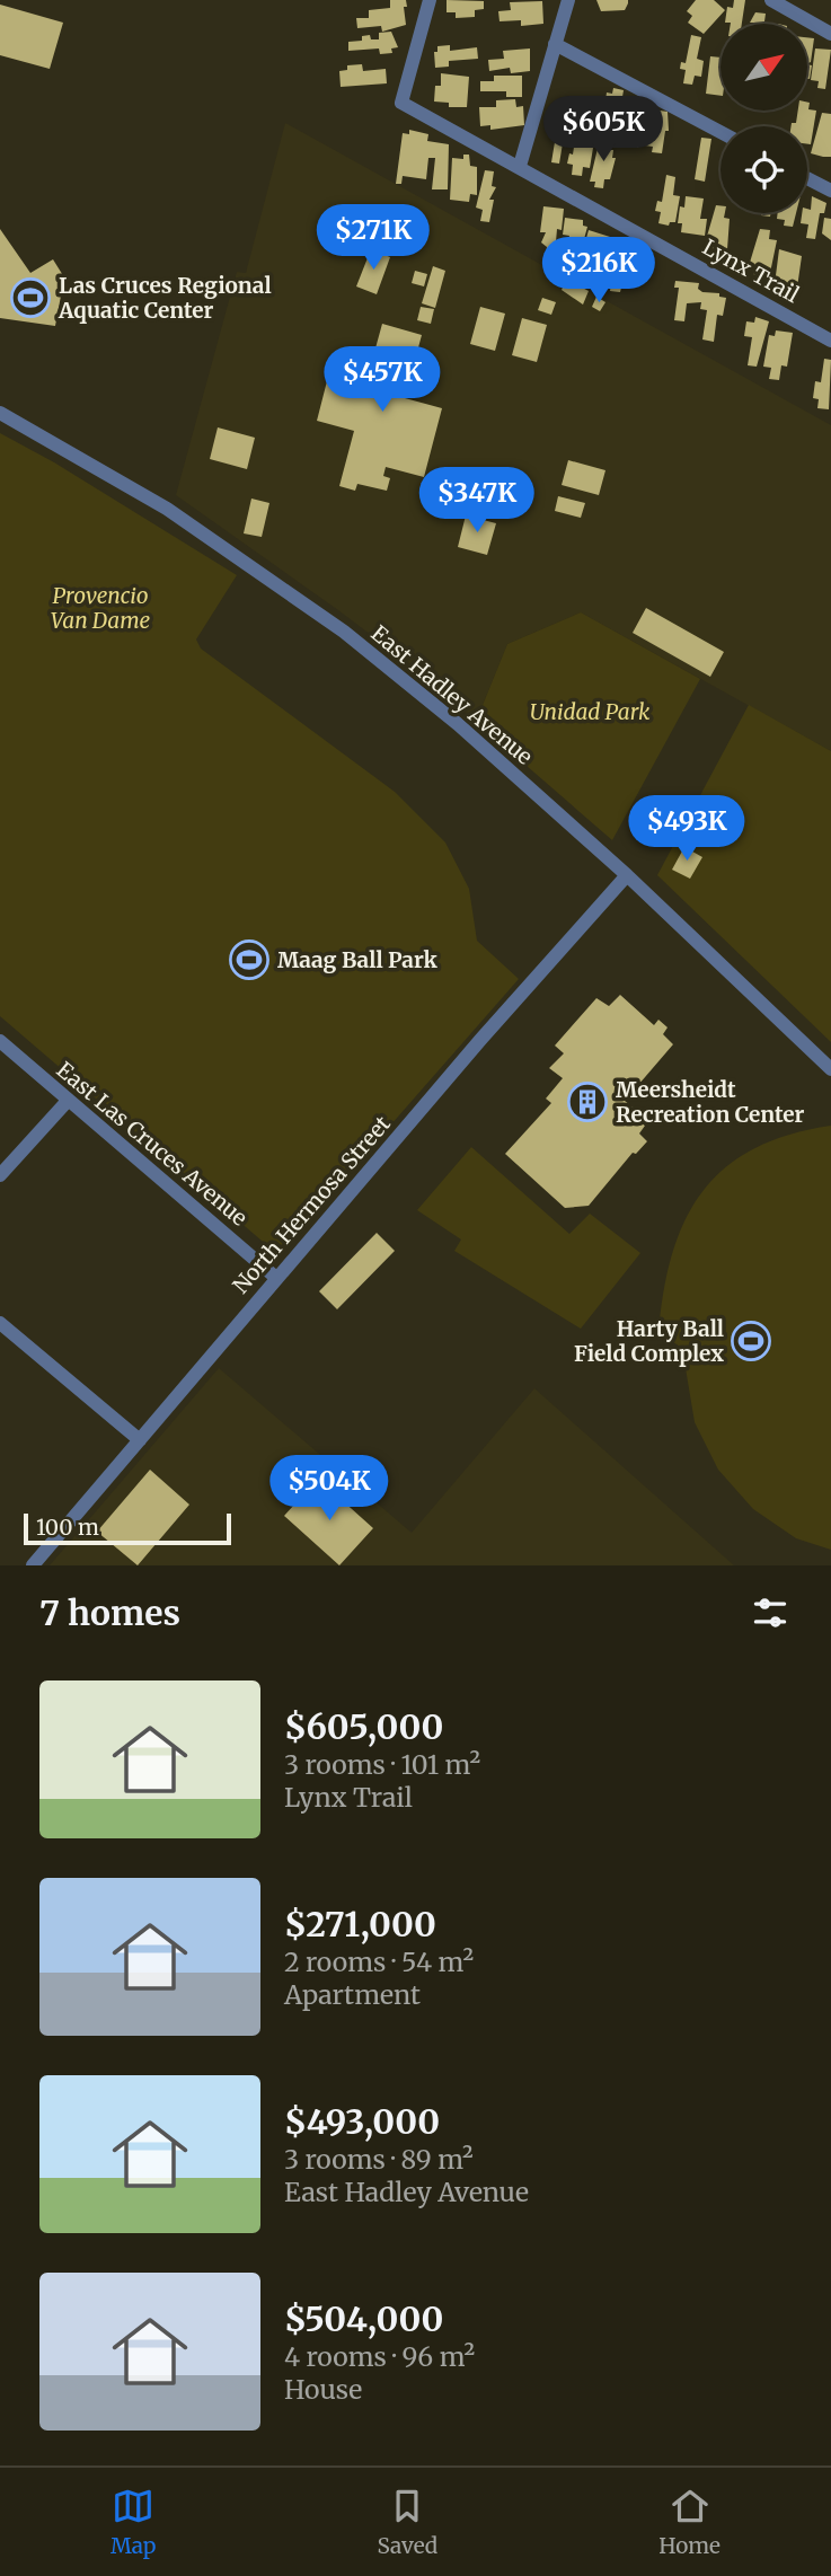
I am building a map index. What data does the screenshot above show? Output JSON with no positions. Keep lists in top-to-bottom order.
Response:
{
  "streets": {
    "street": [
      "Lynx Trail",
      "East Hadley Avenue",
      "East Las Cruces Avenue",
      "North Hermosa Street"
    ]
  },
  "crossings": [
    ["East Hadley Avenue", "North Hermosa Street"],
    ["East Las Cruces Avenue", "North Hermosa Street"]
  ],
  "parks": ["Provencio Van Dame", "Unidad Park"],
  "places": {
    "sports": ["Las Cruces Regional Aquatic Center", "Maag Ball Park", "Harty Ball Field Complex"],
    "building": ["Meersheidt Recreation Center"]
  },
  "scale_bar": "100 m",
  "north": "top right",
  "page": {
    "price": [
      "$605K",
      "$271K",
      "$216K",
      "$457K",
      "$347K",
      "$493K",
      "$504K"
    ],
    "scale": "100 m",
    "heading": "7 homes",
    "list": [
      {
        "name": "$605,000",
        "note": "3 rooms · 101 m² · Lynx Trail"
      },
      {
        "name": "$271,000",
        "note": "2 rooms · 54 m² · Apartment"
      },
      {
        "name": "$493,000",
        "note": "3 rooms · 89 m² · East Hadley Avenue"
      },
      {
        "name": "$504,000",
        "note": "4 rooms · 96 m² · House"
      }
    ],
    "tabs": ["Map", "Saved", "Home"]
  }
}
